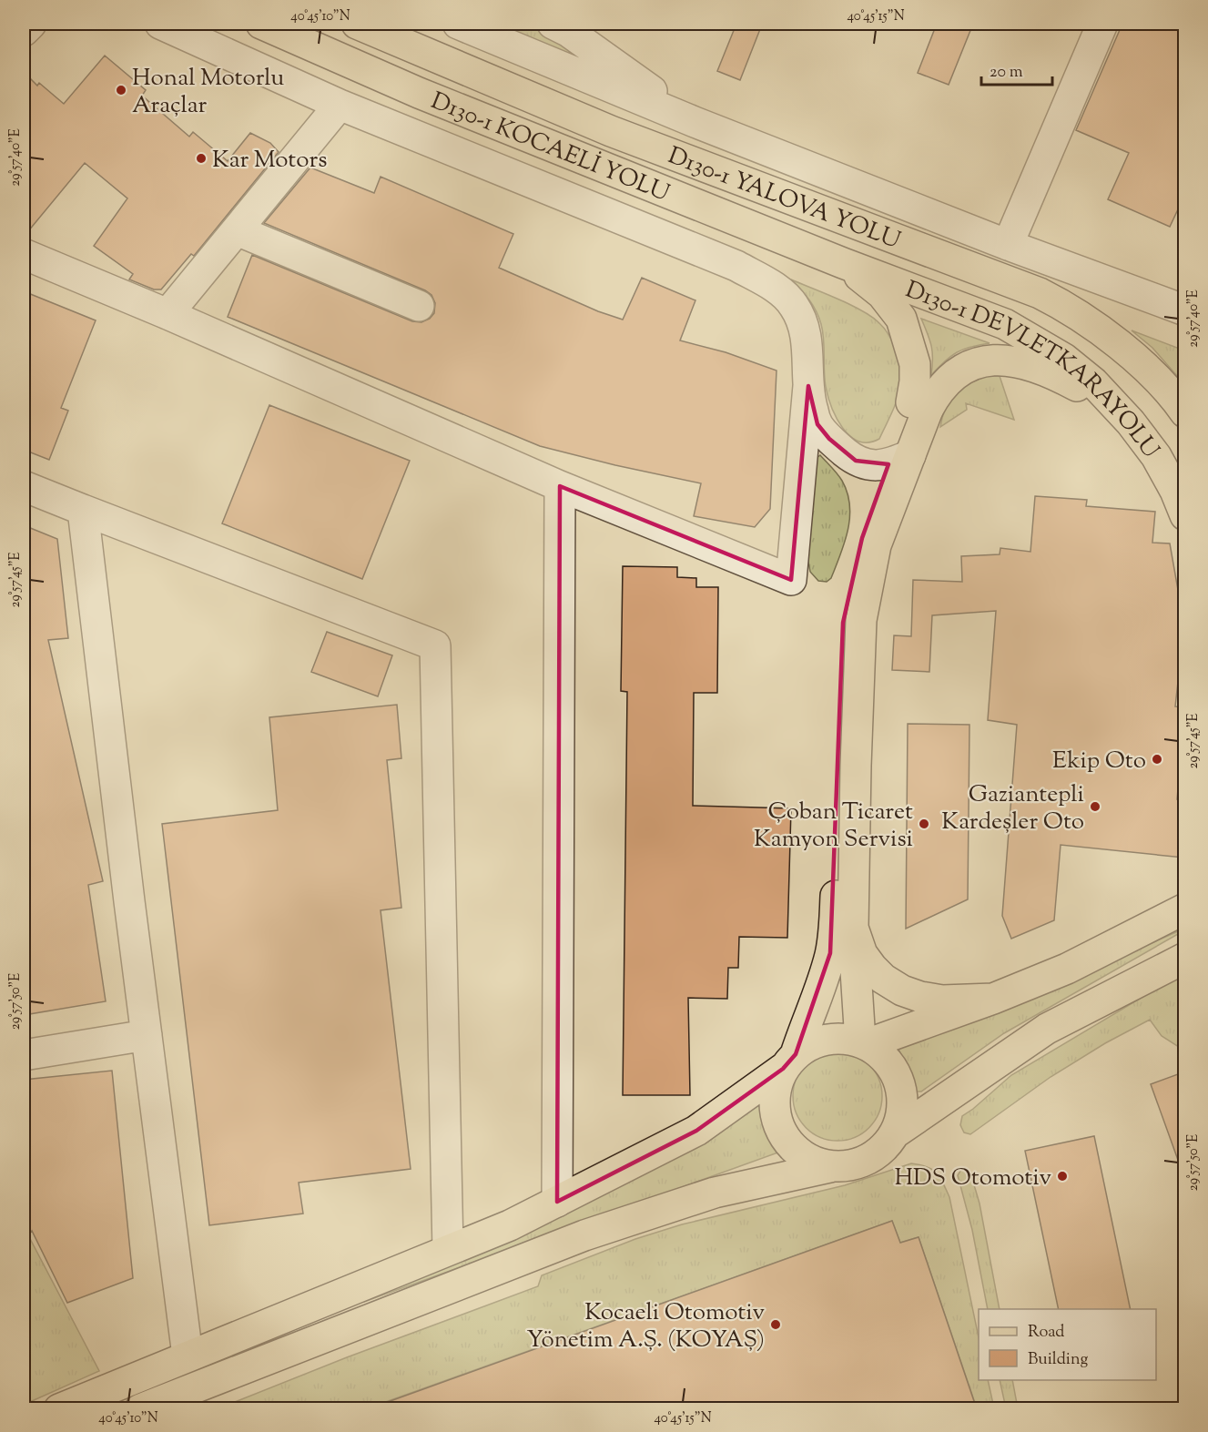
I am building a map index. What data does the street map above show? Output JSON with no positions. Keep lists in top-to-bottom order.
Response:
{
  "streets": {
    "main road": ["D130-1 KOCAELİ YOLU", "D130-1 YALOVA YOLU", "D130-1 DEVLETKARAYOLU"]
  },
  "crossings": [
    ["D130-1 KOCAELİ YOLU", "D130-1 DEVLETKARAYOLU"]
  ],
  "places": [
    "Honal Motorlu Araçlar",
    "Kar Motors",
    "Ekip Oto",
    "Gaziantepli Kardeşler Oto",
    "Çoban Ticaret Kamyon Servisi",
    "HDS Otomotiv",
    "Kocaeli Otomotiv Yönetim A.Ş. (KOYAŞ)"
  ],
  "legend": ["Road", "Building"],
  "scale_bar": "20 m",
  "coordinates": [
    "40°45'10\"N",
    "40°45'15\"N",
    "29°57'40\"E",
    "29°57'45\"E",
    "29°57'50\"E"
  ]
}
